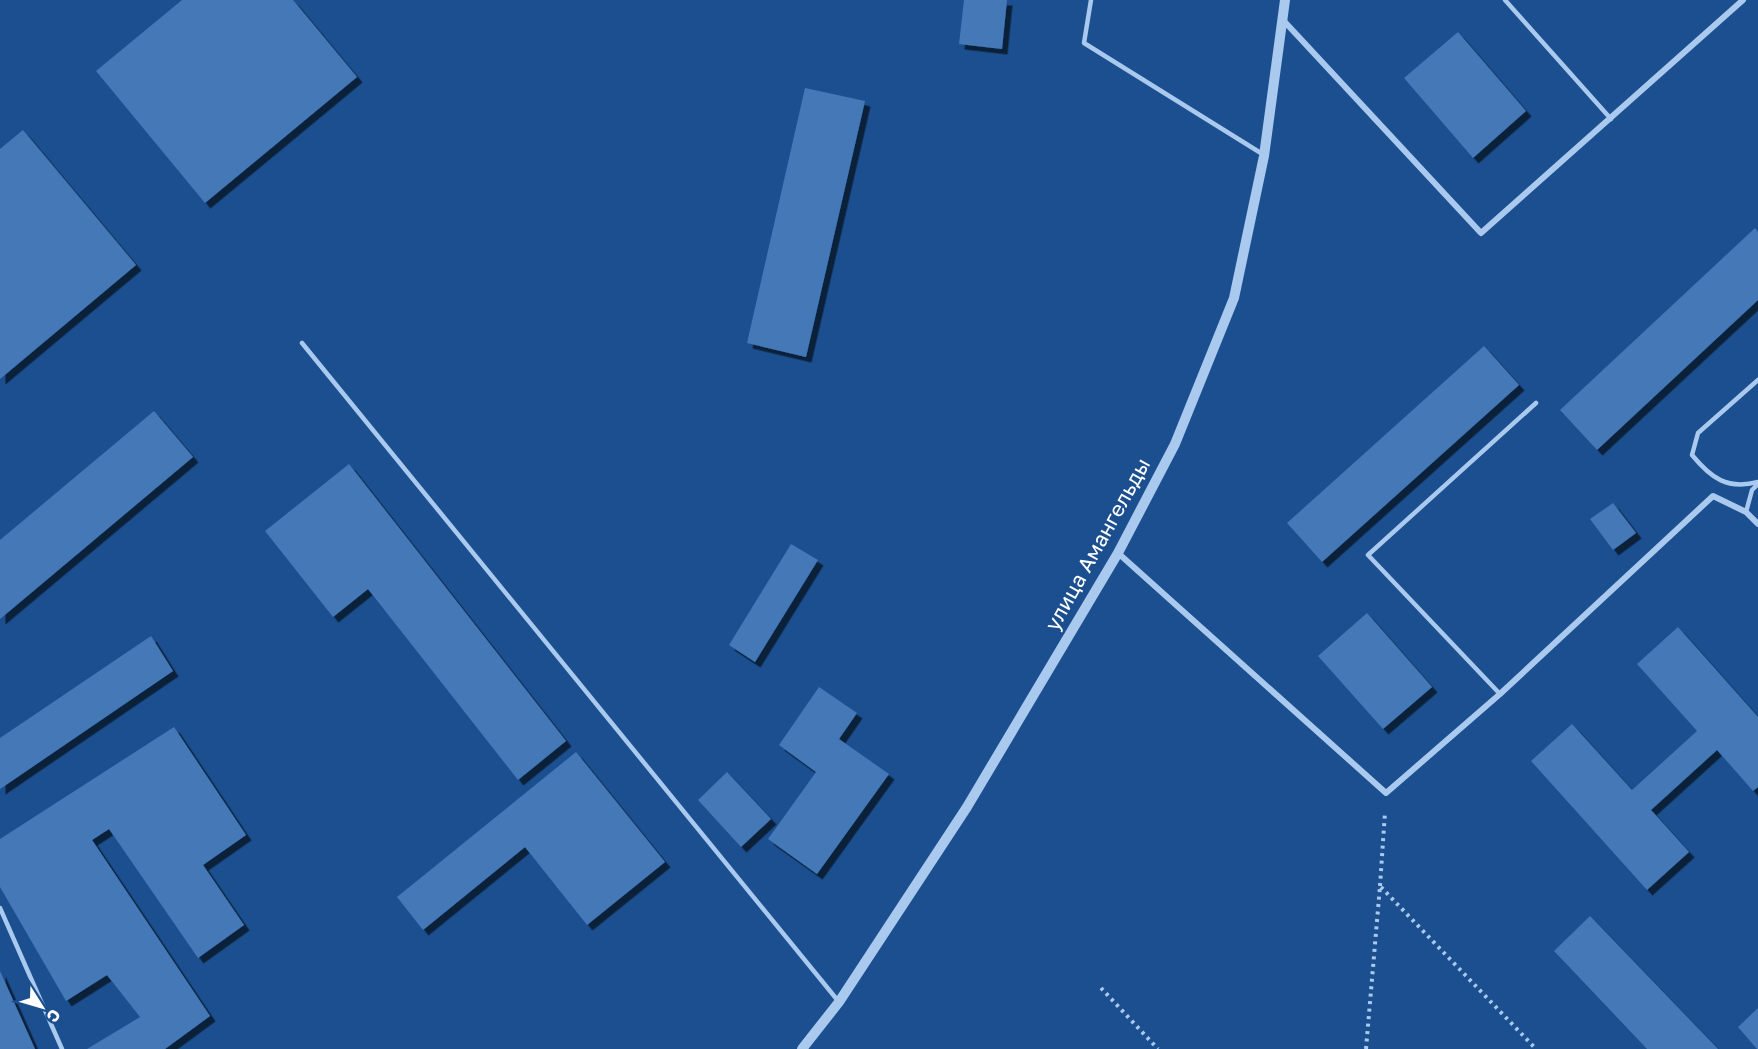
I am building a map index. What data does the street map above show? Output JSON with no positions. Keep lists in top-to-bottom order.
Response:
{
  "streets": {
    "street": ["улица Амангельды"]
  },
  "north": "bottom right"
}
